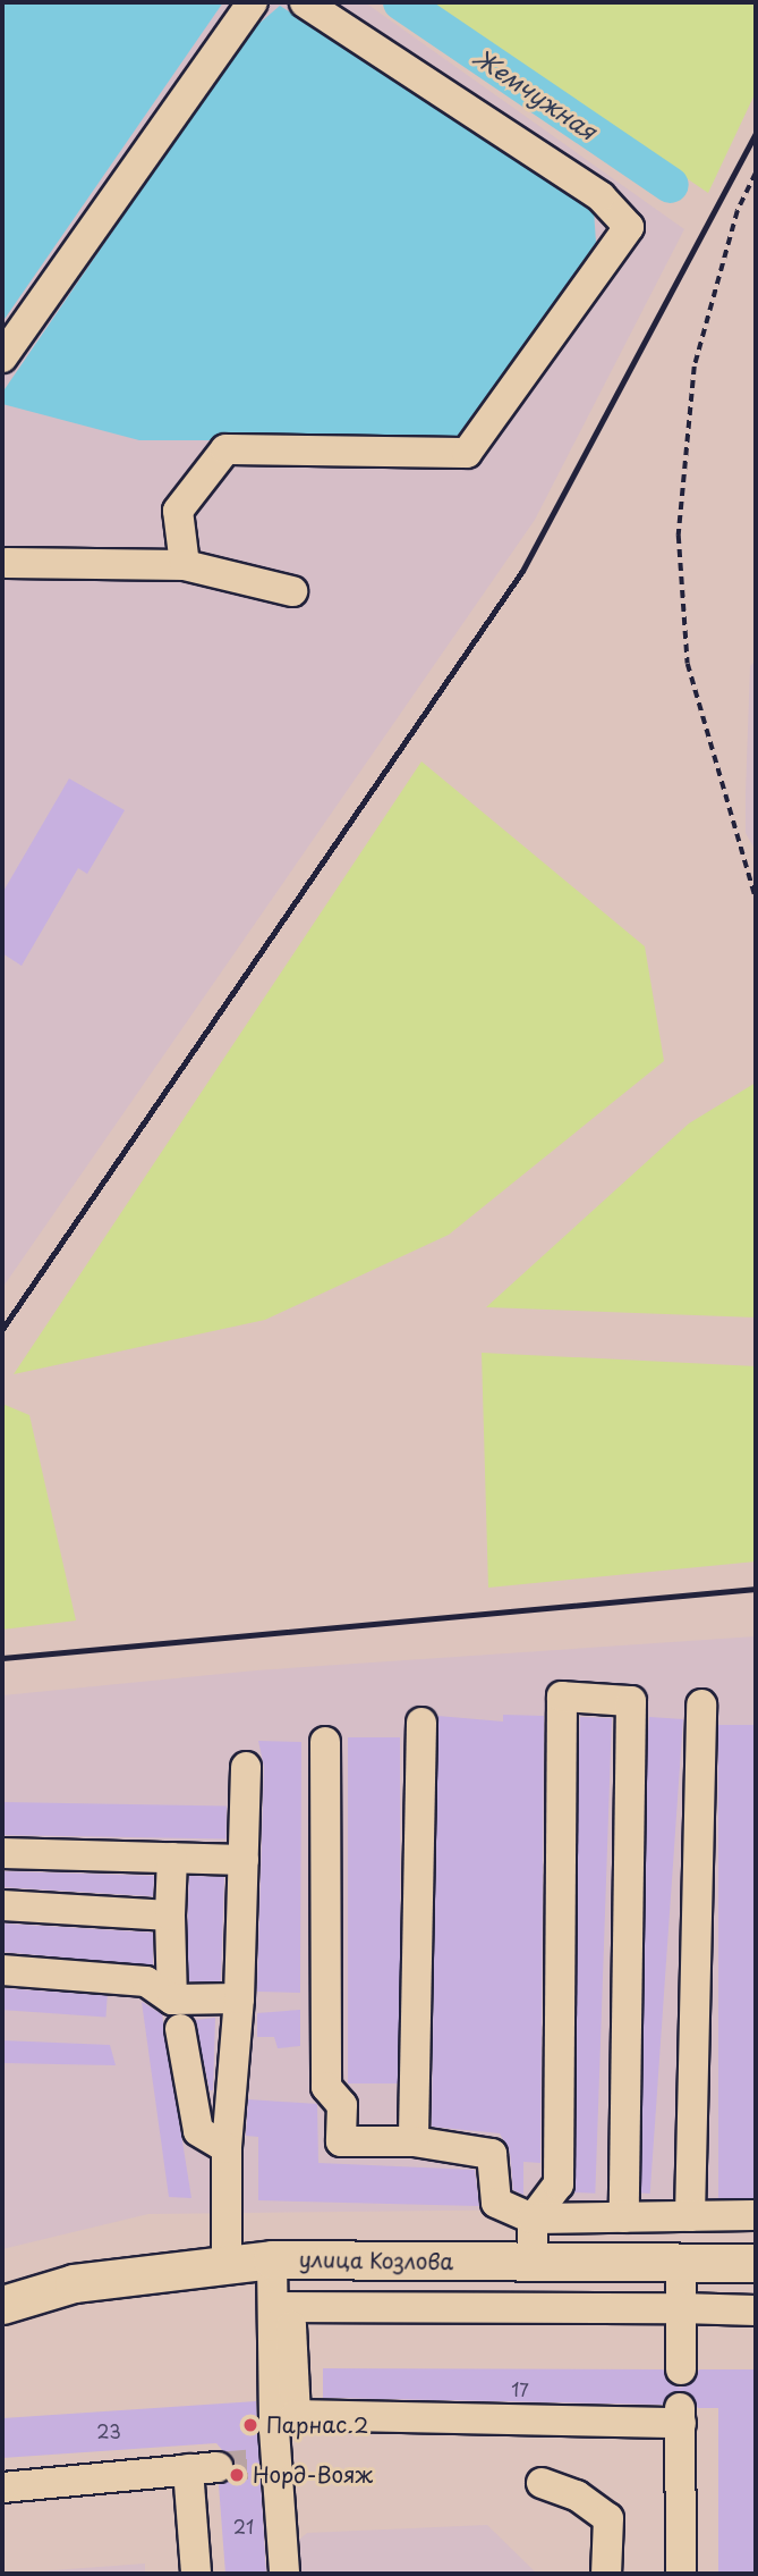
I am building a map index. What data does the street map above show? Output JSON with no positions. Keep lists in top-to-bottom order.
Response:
{
  "streets": {
    "main road": ["улица Козлова"]
  },
  "water": ["Жемчужная"],
  "places": ["Парнас 2", "Норд-Вояж"],
  "house_numbers": ["17", "23", "21"]
}
